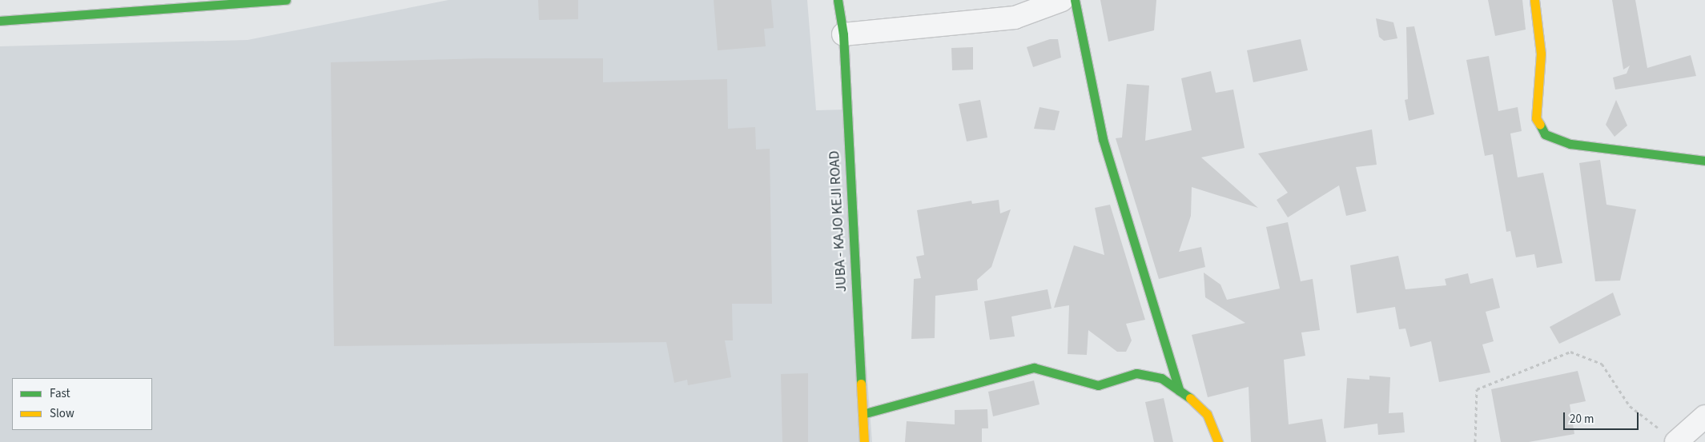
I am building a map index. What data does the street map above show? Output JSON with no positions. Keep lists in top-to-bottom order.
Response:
{
  "streets": {
    "street": ["JUBA - KAJO KEJI ROAD"]
  },
  "legend": ["Fast", "Slow"],
  "scale_bar": "20 m"
}
